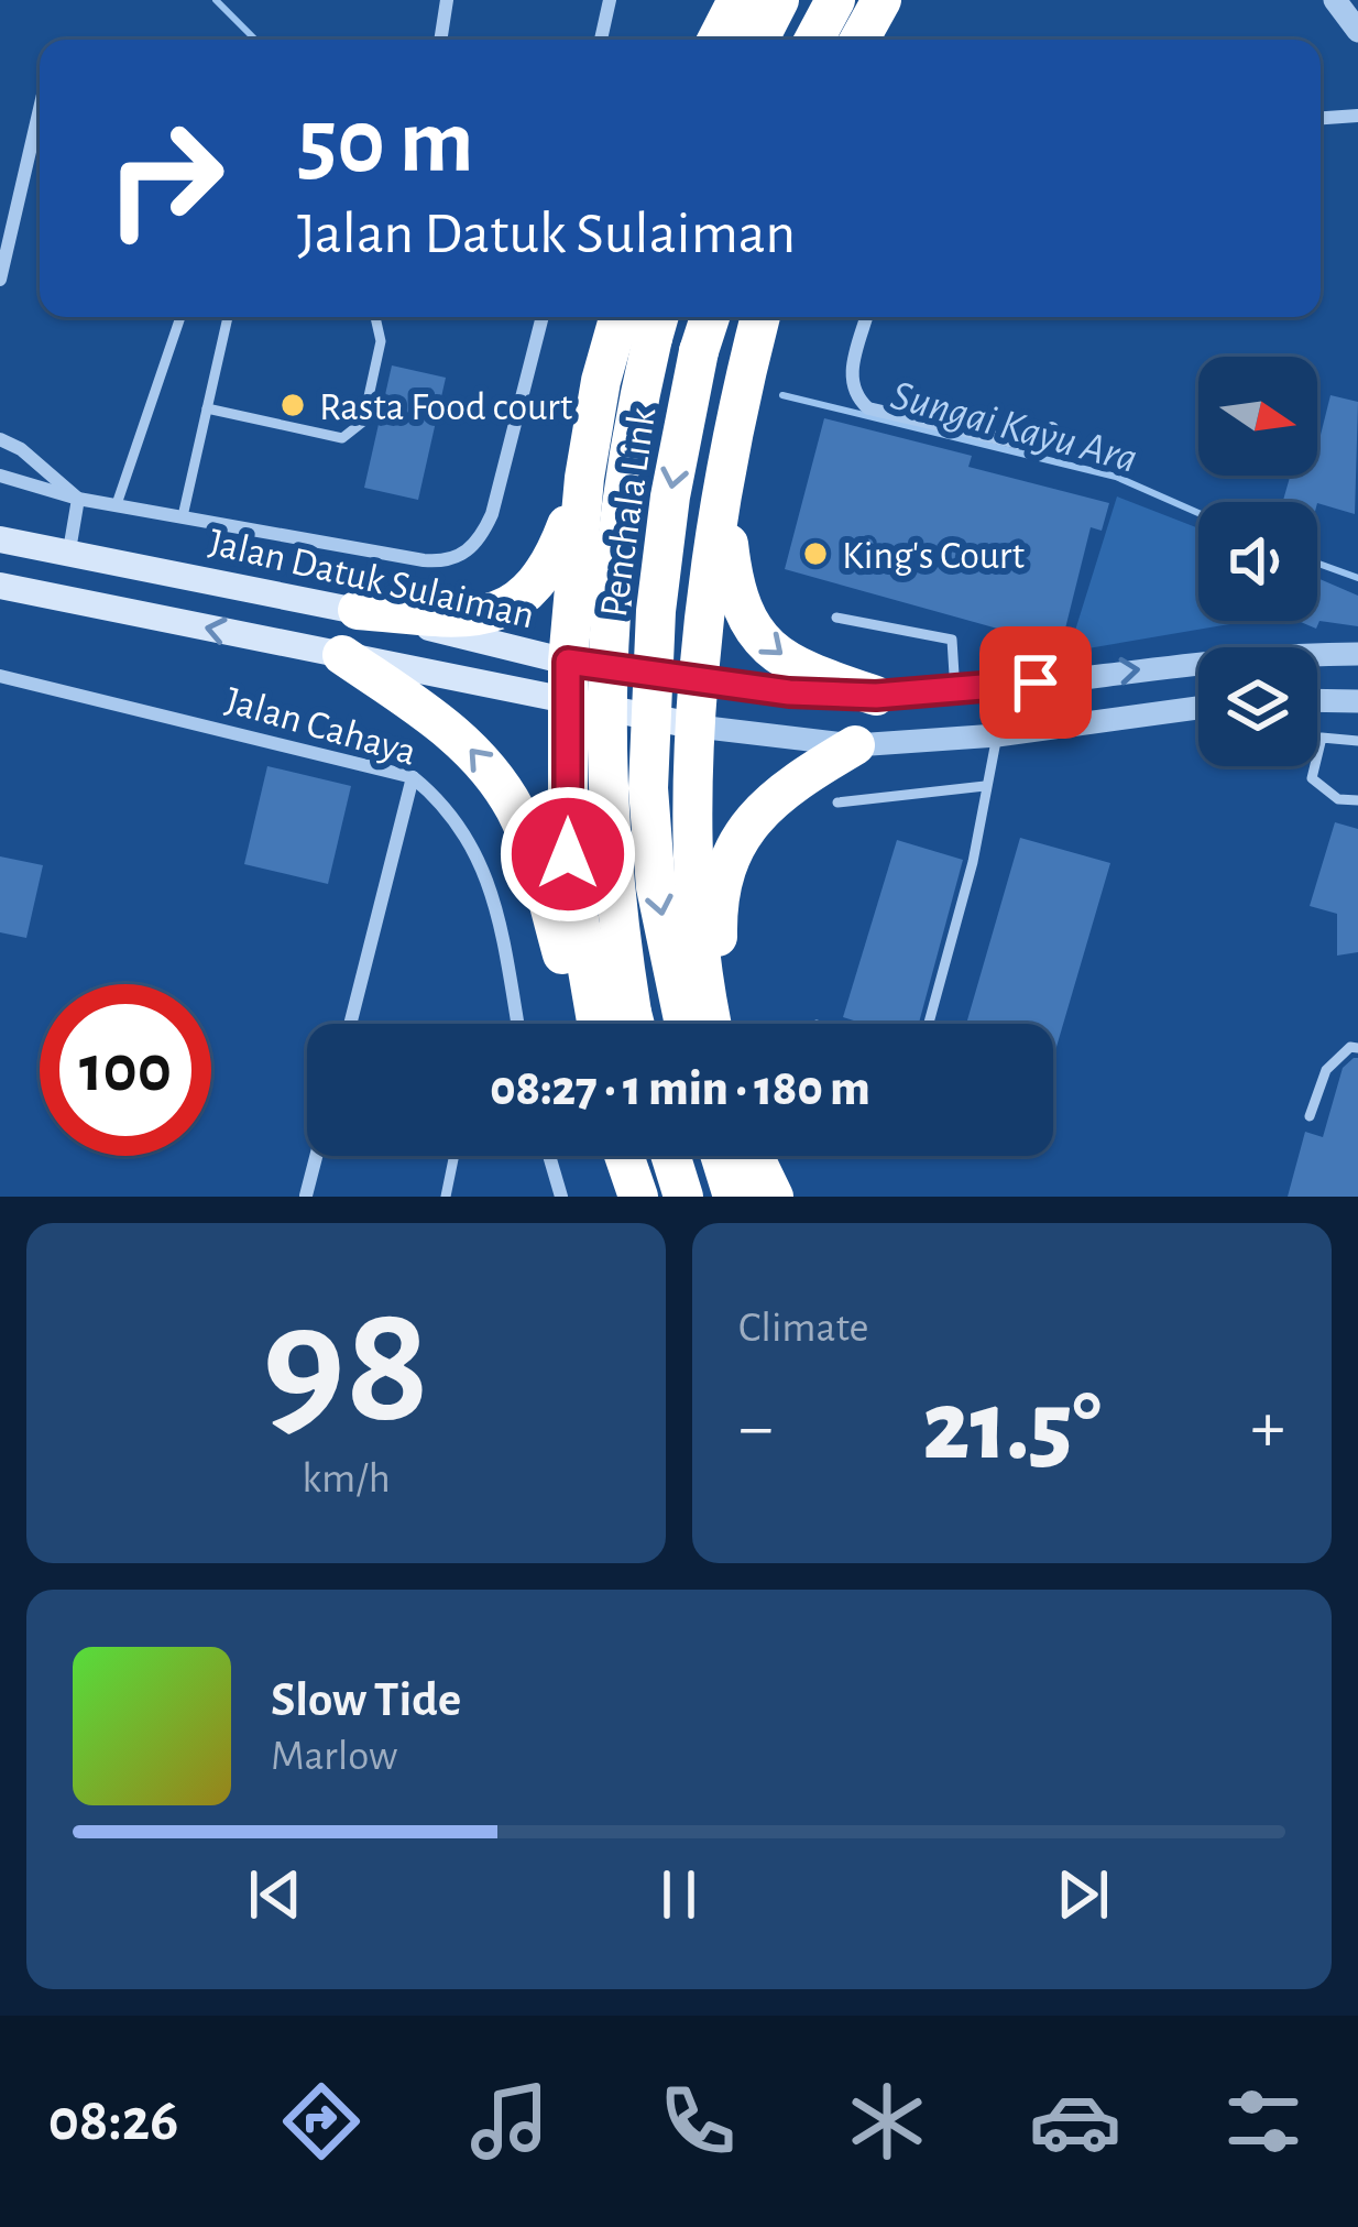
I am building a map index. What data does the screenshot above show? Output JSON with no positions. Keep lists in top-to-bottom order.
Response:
{
  "streets": {
    "highway": ["Penchala Link"],
    "main road": ["Jalan Datuk Sulaiman"],
    "street": ["Jalan Cahaya"]
  },
  "water": ["Sungai Kayu Ara"],
  "places": ["Rasta Food court", "King's Court"],
  "north": "right",
  "page": {
    "turn": ["50 m", "Jalan Datuk Sulaiman"],
    "limit": "100",
    "trip": "08:27 · 1 min · 180 m",
    "tile": [
      ["98", "km/h"],
      "Climate"
    ],
    "heat": ["−", "21.5°", "+"],
    "song": ["Slow Tide", "Marlow"],
    "tabs": "08:26"
  }
}
